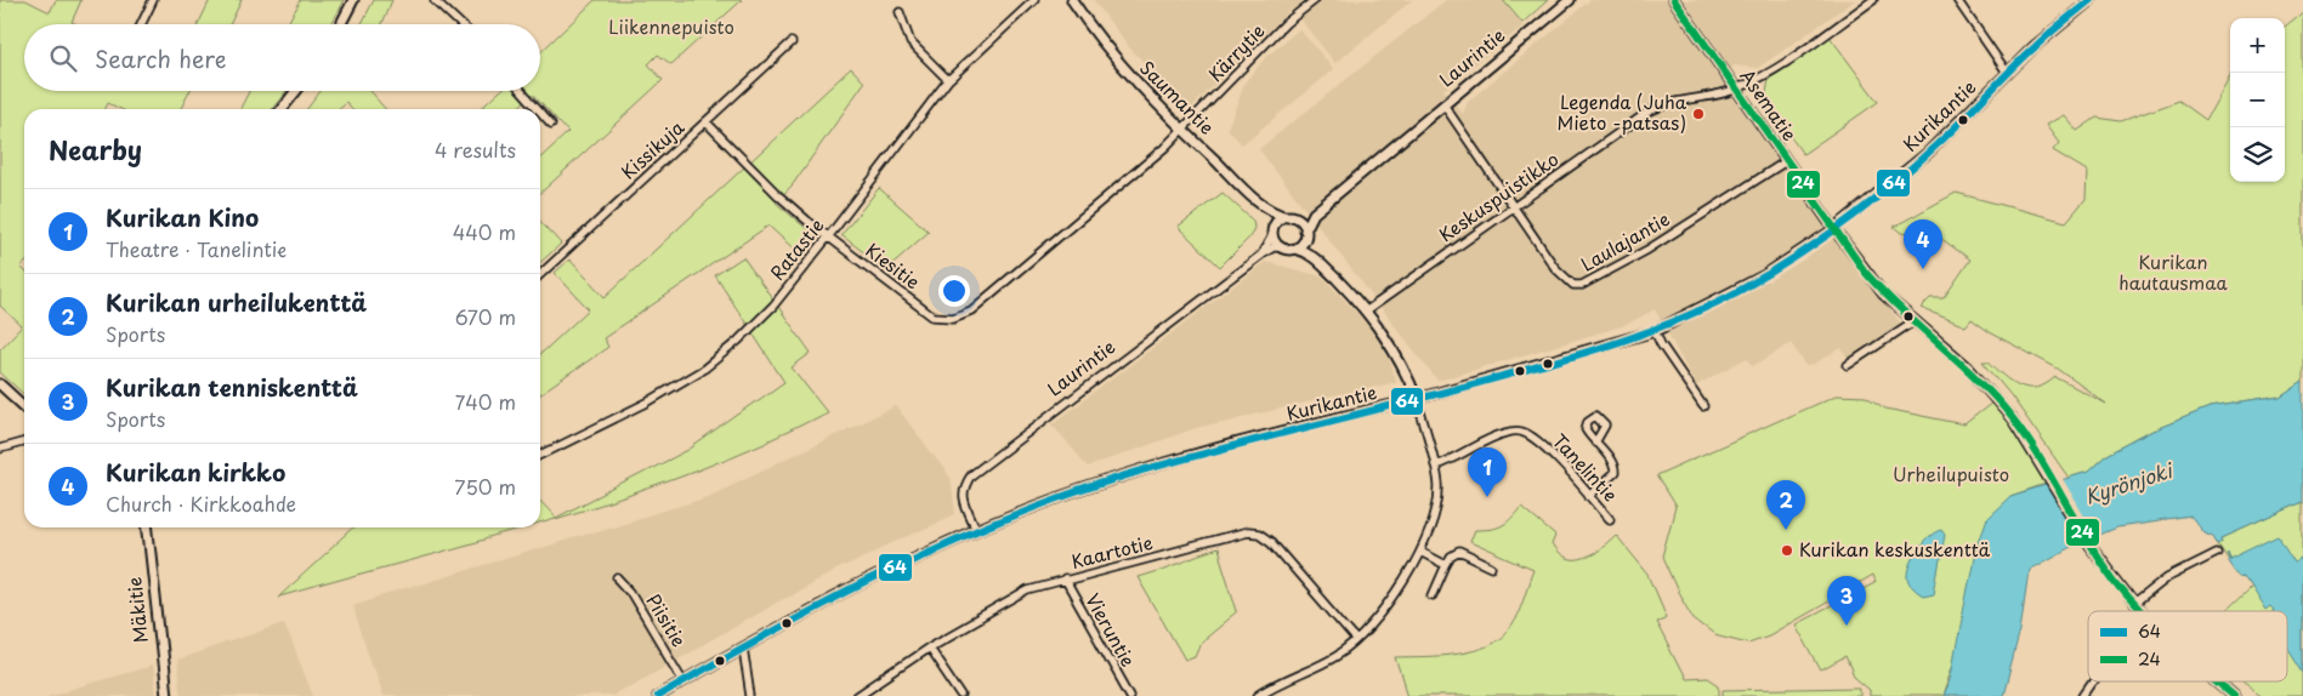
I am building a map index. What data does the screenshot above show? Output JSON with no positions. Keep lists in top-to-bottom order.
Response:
{
  "streets": {
    "main road": ["Kurikantie"],
    "street": [
      "Kärrytie",
      "Laurintie",
      "Saumantie",
      "Asematie",
      "Kissikuja",
      "Keskuspuistikko",
      "Laulajantie",
      "Ratastie",
      "Kiesitie",
      "Tanelintie",
      "Kaartotie",
      "Mäkitie",
      "Piisitie",
      "Vieruntie"
    ]
  },
  "crossings": [
    ["Kärrytie", "Saumantie"],
    ["Kärrytie", "Kiesitie"],
    ["Laurintie", "Saumantie"],
    ["Laurintie", "Kurikantie"],
    ["Laurintie", "Laulajantie"],
    ["Saumantie", "Kiesitie"],
    ["Asematie", "Kurikantie"],
    ["Asematie", "Keskuspuistikko"],
    ["Asematie", "Laulajantie"],
    ["Kurikantie", "Piisitie"],
    ["Kissikuja", "Kiesitie"],
    ["Keskuspuistikko", "Laulajantie"],
    ["Ratastie", "Kiesitie"],
    ["Kaartotie", "Vieruntie"]
  ],
  "water": ["Kyrönjoki"],
  "parks": ["Liikennepuisto", "Kurikan hautausmaa", "Urheilupuisto"],
  "places": ["Legenda (Juha Mieto -patsas)", "Kurikan keskuskenttä"],
  "lines": ["transit line 64", "transit line 24"],
  "legend": ["64", "24"],
  "page": {
    "map_buttons": ["+", "−"],
    "search": "Search here",
    "heading": ["Nearby", "4 results"],
    "list": [
      {
        "mark": "1",
        "name": "Kurikan Kino",
        "note": "Theatre · Tanelintie",
        "value": "440 m"
      },
      {
        "mark": "2",
        "name": "Kurikan urheilukenttä",
        "note": "Sports",
        "value": "670 m"
      },
      {
        "mark": "3",
        "name": "Kurikan tenniskenttä",
        "note": "Sports",
        "value": "740 m"
      },
      {
        "mark": "4",
        "name": "Kurikan kirkko",
        "note": "Church · Kirkkoahde",
        "value": "750 m"
      }
    ],
    "pins": [
      "4",
      "1",
      "2",
      "3"
    ]
  }
}
